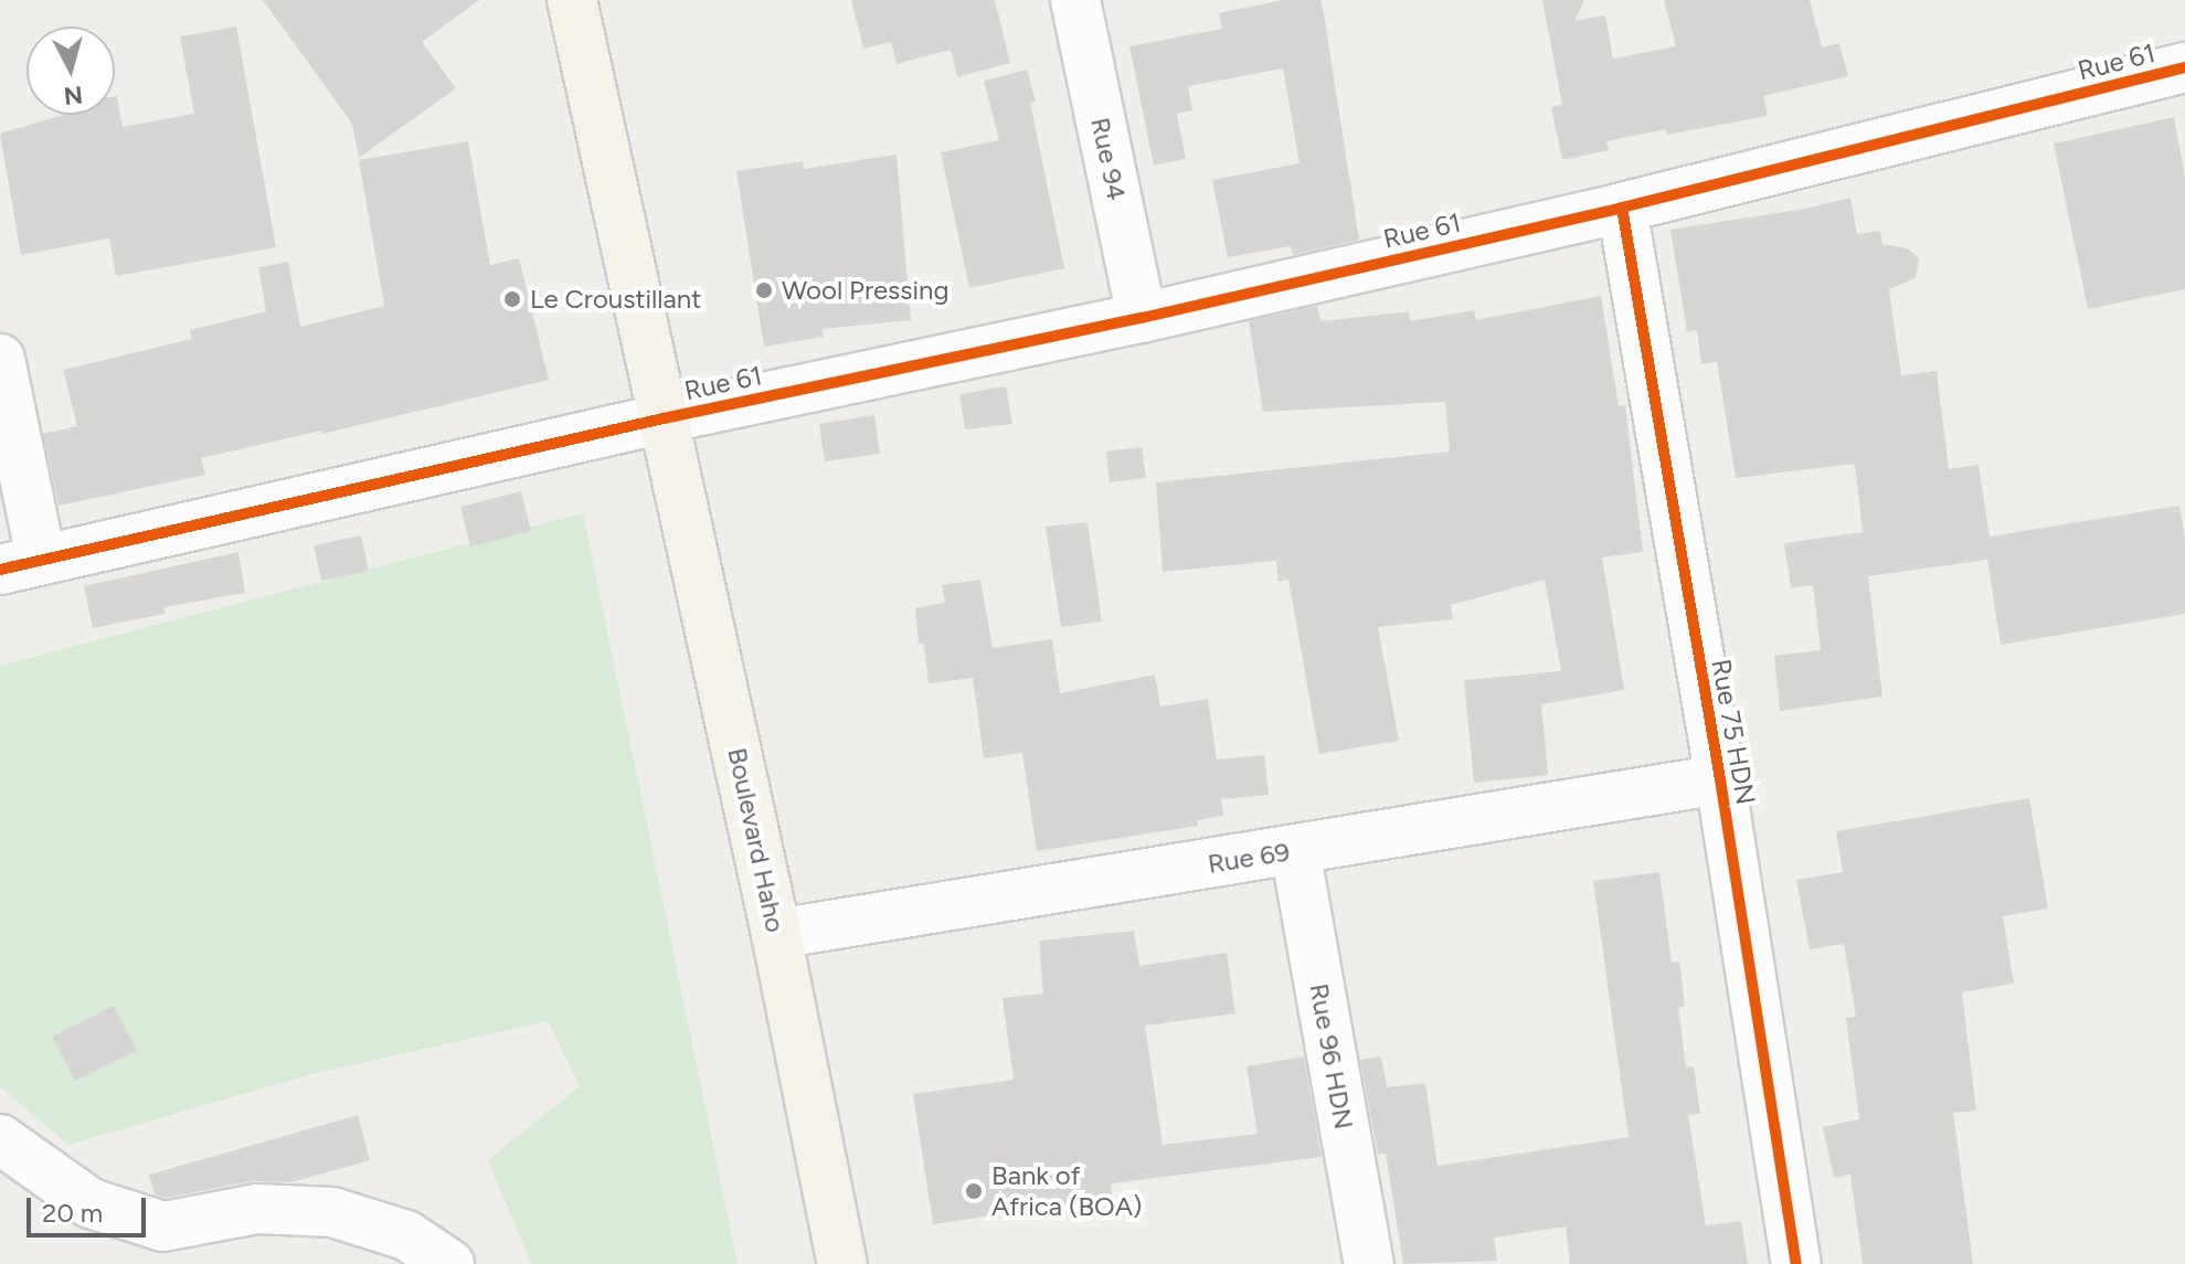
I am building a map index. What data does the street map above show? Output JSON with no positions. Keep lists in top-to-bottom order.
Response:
{
  "streets": {
    "main road": ["Boulevard Haho"],
    "street": [
      "Rue 61",
      "Rue 94",
      "Rue 75 HDN",
      "Rue 69",
      "Rue 96 HDN"
    ]
  },
  "crossings": [
    ["Rue 61", "Rue 94"],
    ["Rue 61", "Rue 75 HDN"],
    ["Rue 61", "Boulevard Haho"],
    ["Rue 75 HDN", "Rue 69"],
    ["Boulevard Haho", "Rue 69"],
    ["Rue 69", "Rue 96 HDN"]
  ],
  "places": ["Wool Pressing", "Le Croustillant", "Bank of Africa (BOA)"],
  "scale_bar": "20 m",
  "north": "bottom"
}
